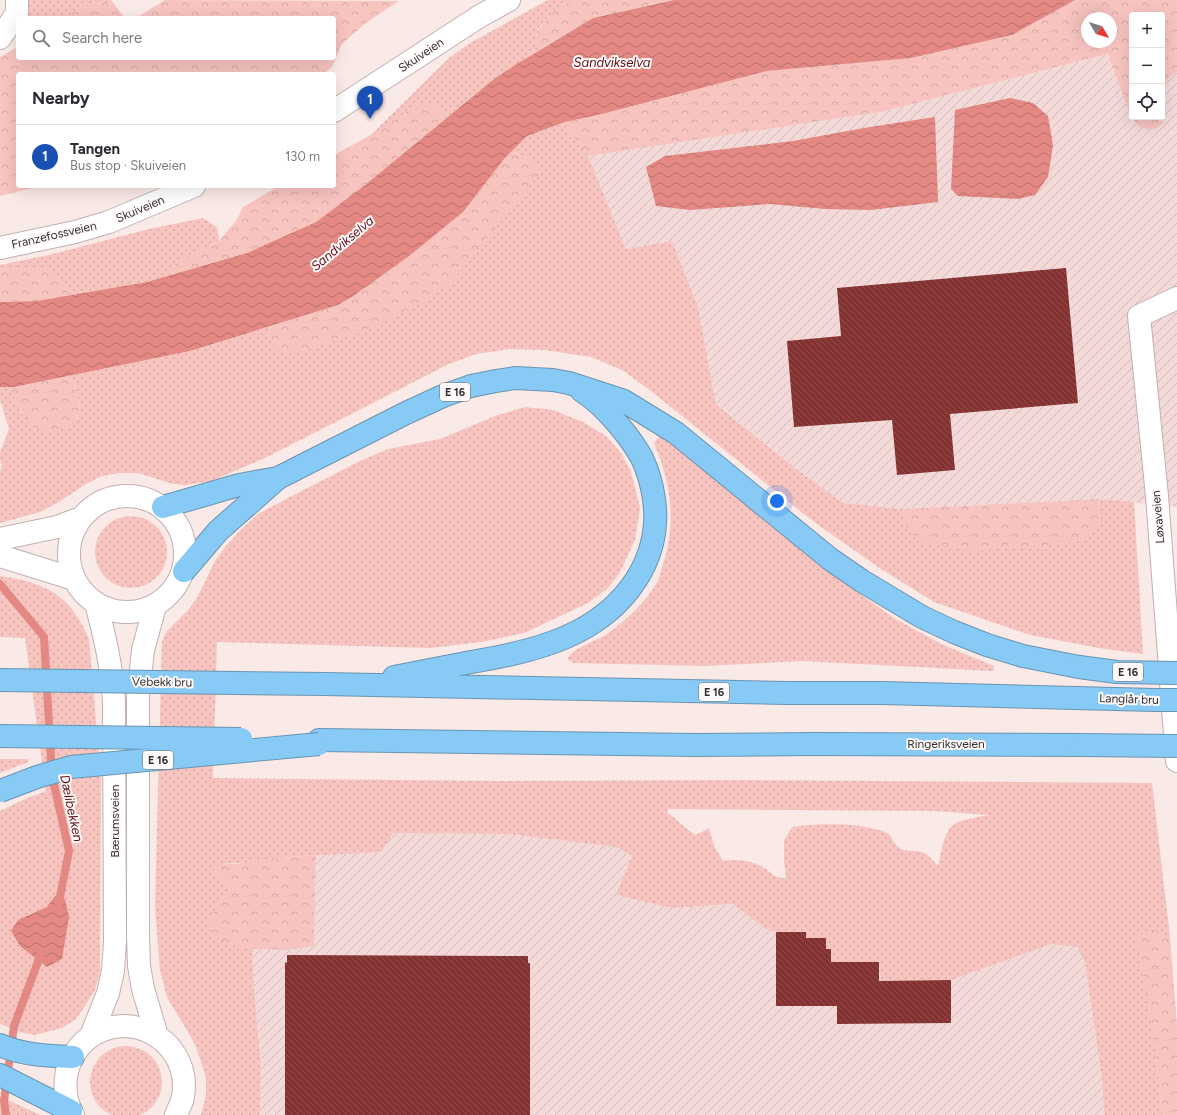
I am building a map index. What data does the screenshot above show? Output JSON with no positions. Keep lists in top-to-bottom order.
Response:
{
  "streets": {
    "highway": [
      "E 16",
      "Vebekk bru",
      "Langlår bru",
      "Ringeriksveien"
    ],
    "main road": [
      "Skuiveien",
      "Franzefossveien",
      "Løxaveien",
      "Bærumsveien"
    ]
  },
  "crossings": [
    ["Skuiveien", "Franzefossveien"],
    ["E 16", "Vebekk bru"],
    ["E 16", "Langlår bru"],
    ["E 16", "Ringeriksveien"],
    ["E 16", "Bærumsveien"],
    ["Vebekk bru", "Langlår bru"]
  ],
  "water": ["Sandvikselva", "Dælibekken"],
  "north": "bottom right",
  "page": {
    "map_buttons": ["+", "−"],
    "search": "Search here",
    "heading": "Nearby",
    "pins": "1",
    "list": [
      {
        "mark": "1",
        "name": "Tangen",
        "note": "Bus stop · Skuiveien",
        "value": "130 m"
      }
    ]
  }
}
